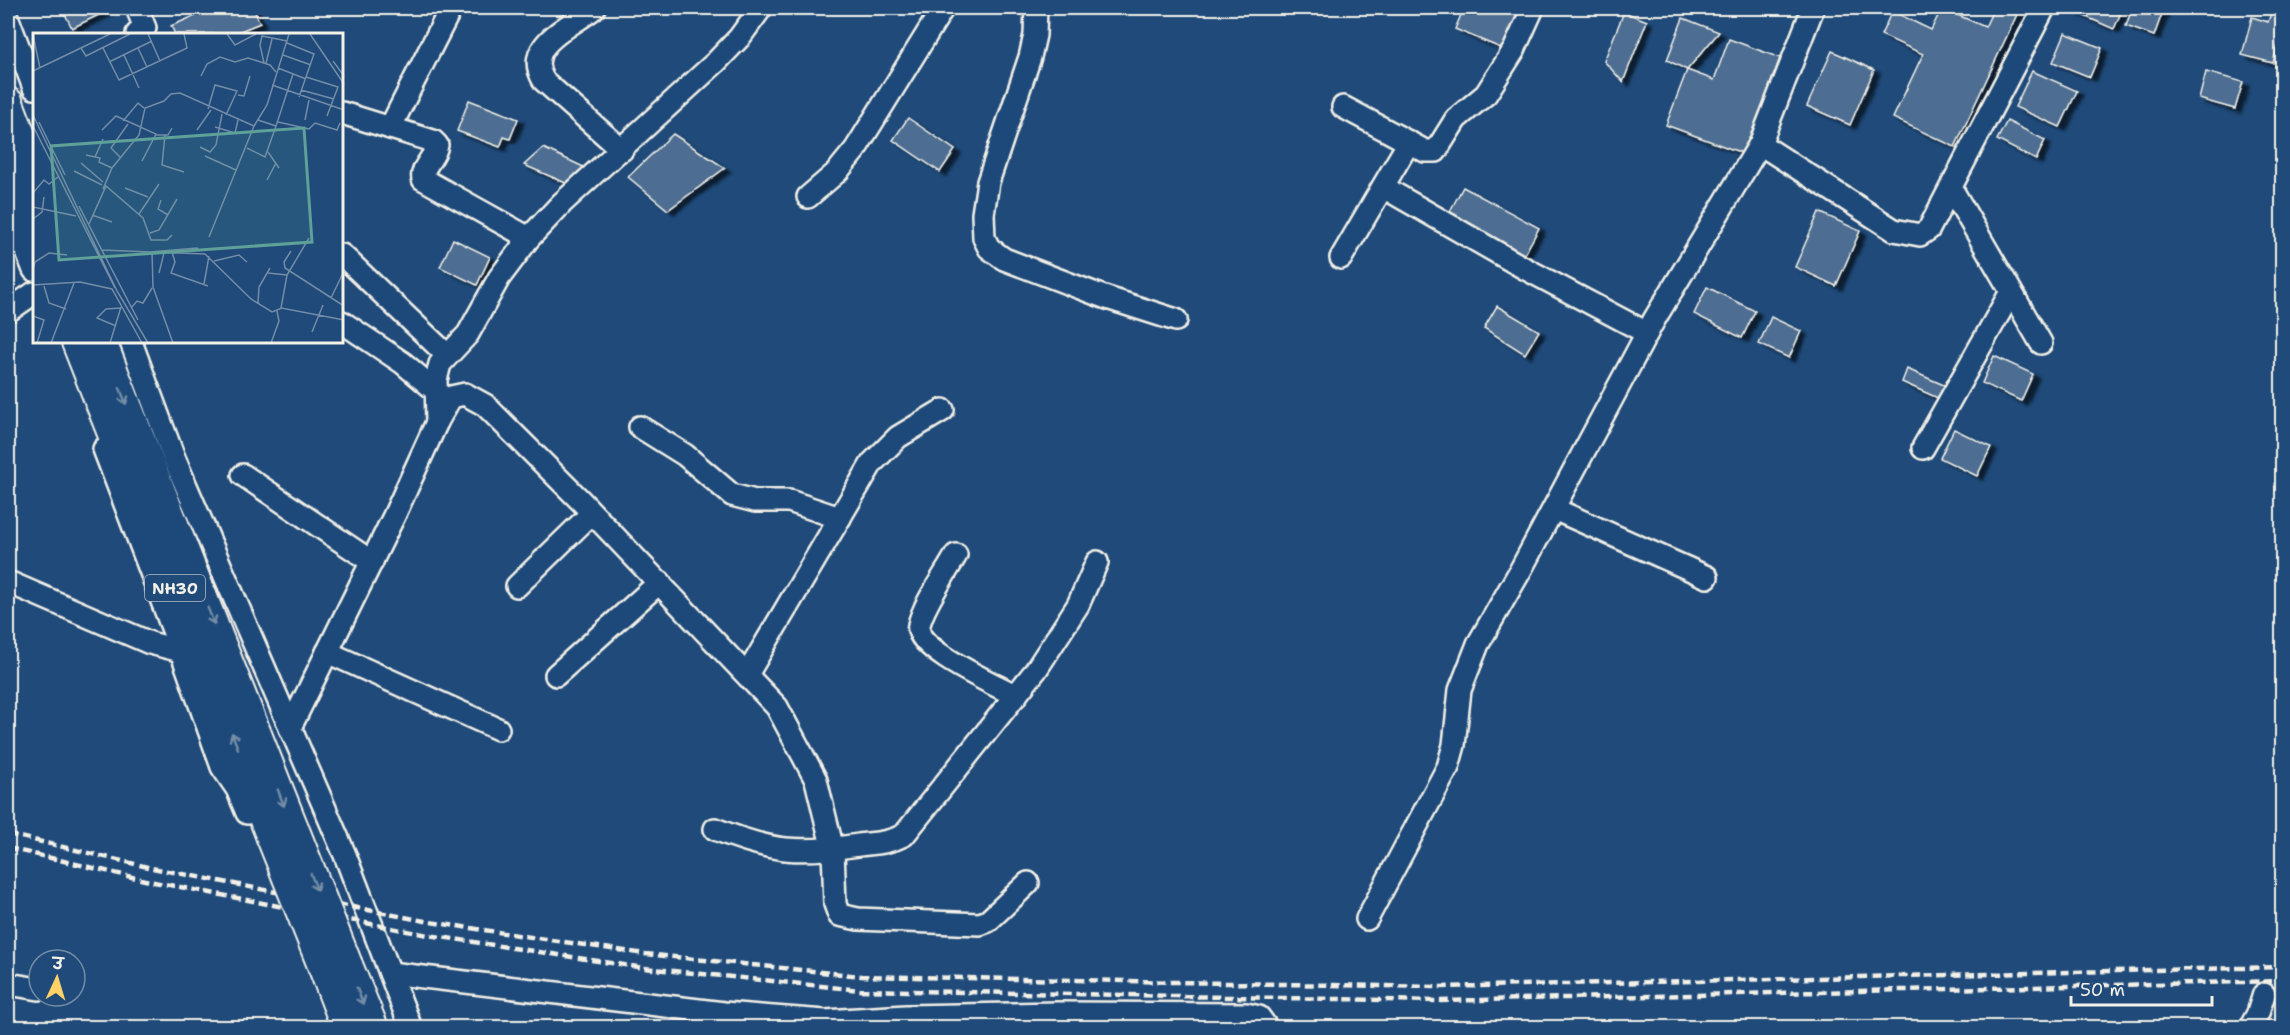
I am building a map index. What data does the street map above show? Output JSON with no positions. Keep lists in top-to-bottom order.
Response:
{
  "streets": {
    "highway": ["NH30"]
  },
  "scale_bar": "50 m",
  "north": "top"
}
